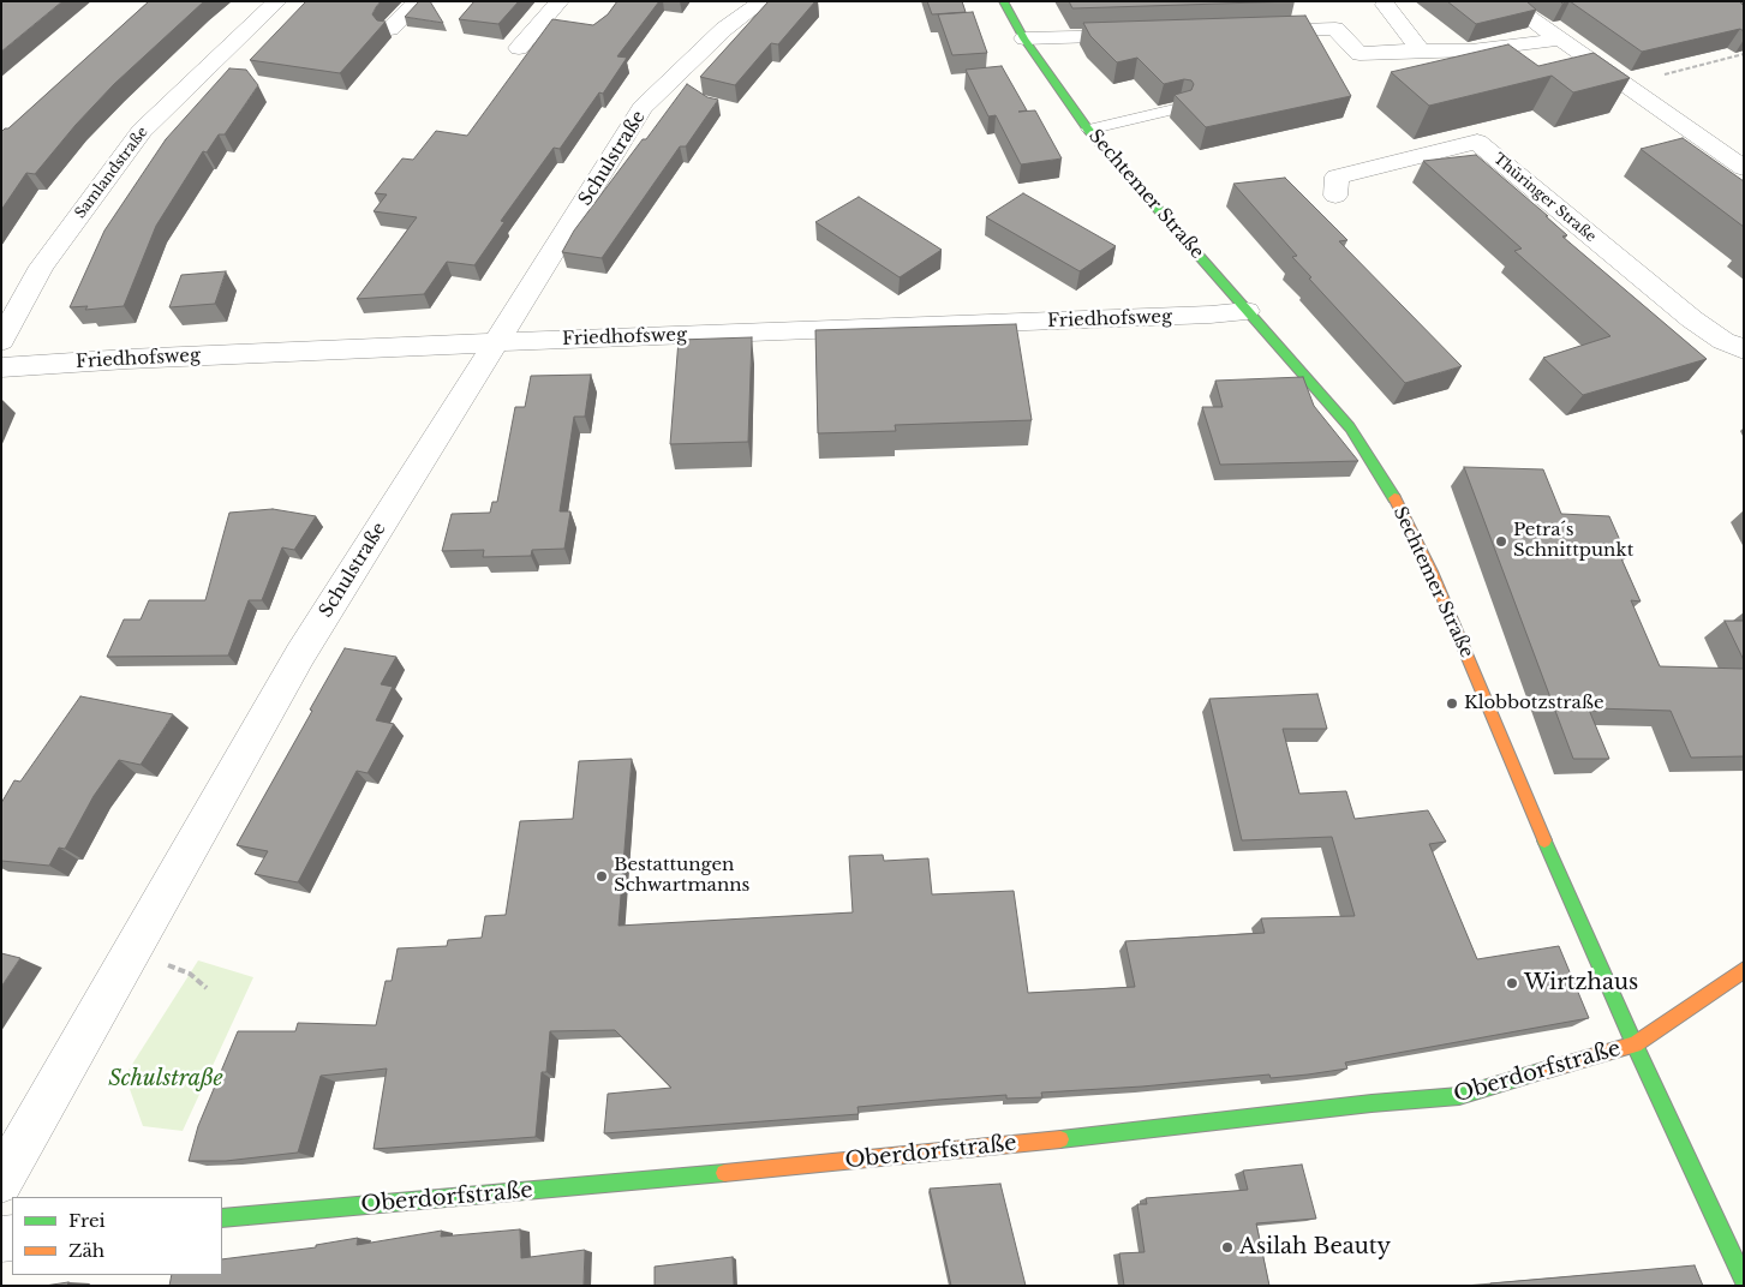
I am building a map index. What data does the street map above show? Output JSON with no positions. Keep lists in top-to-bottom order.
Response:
{
  "streets": {
    "street": [
      "Schulstraße",
      "Samlandstraße",
      "Sechtemer Straße",
      "Thüringer Straße",
      "Friedhofsweg",
      "Oberdorfstraße"
    ]
  },
  "crossings": [
    ["Schulstraße", "Friedhofsweg"],
    ["Sechtemer Straße", "Friedhofsweg"],
    ["Sechtemer Straße", "Oberdorfstraße"]
  ],
  "parks": ["Schulstraße"],
  "places": [
    "Petra´s Schnittpunkt",
    "Klobbotzstraße",
    "Bestattungen Schwartmanns",
    "Wirtzhaus",
    "Asilah Beauty"
  ],
  "legend": ["Frei", "Zäh"]
}
